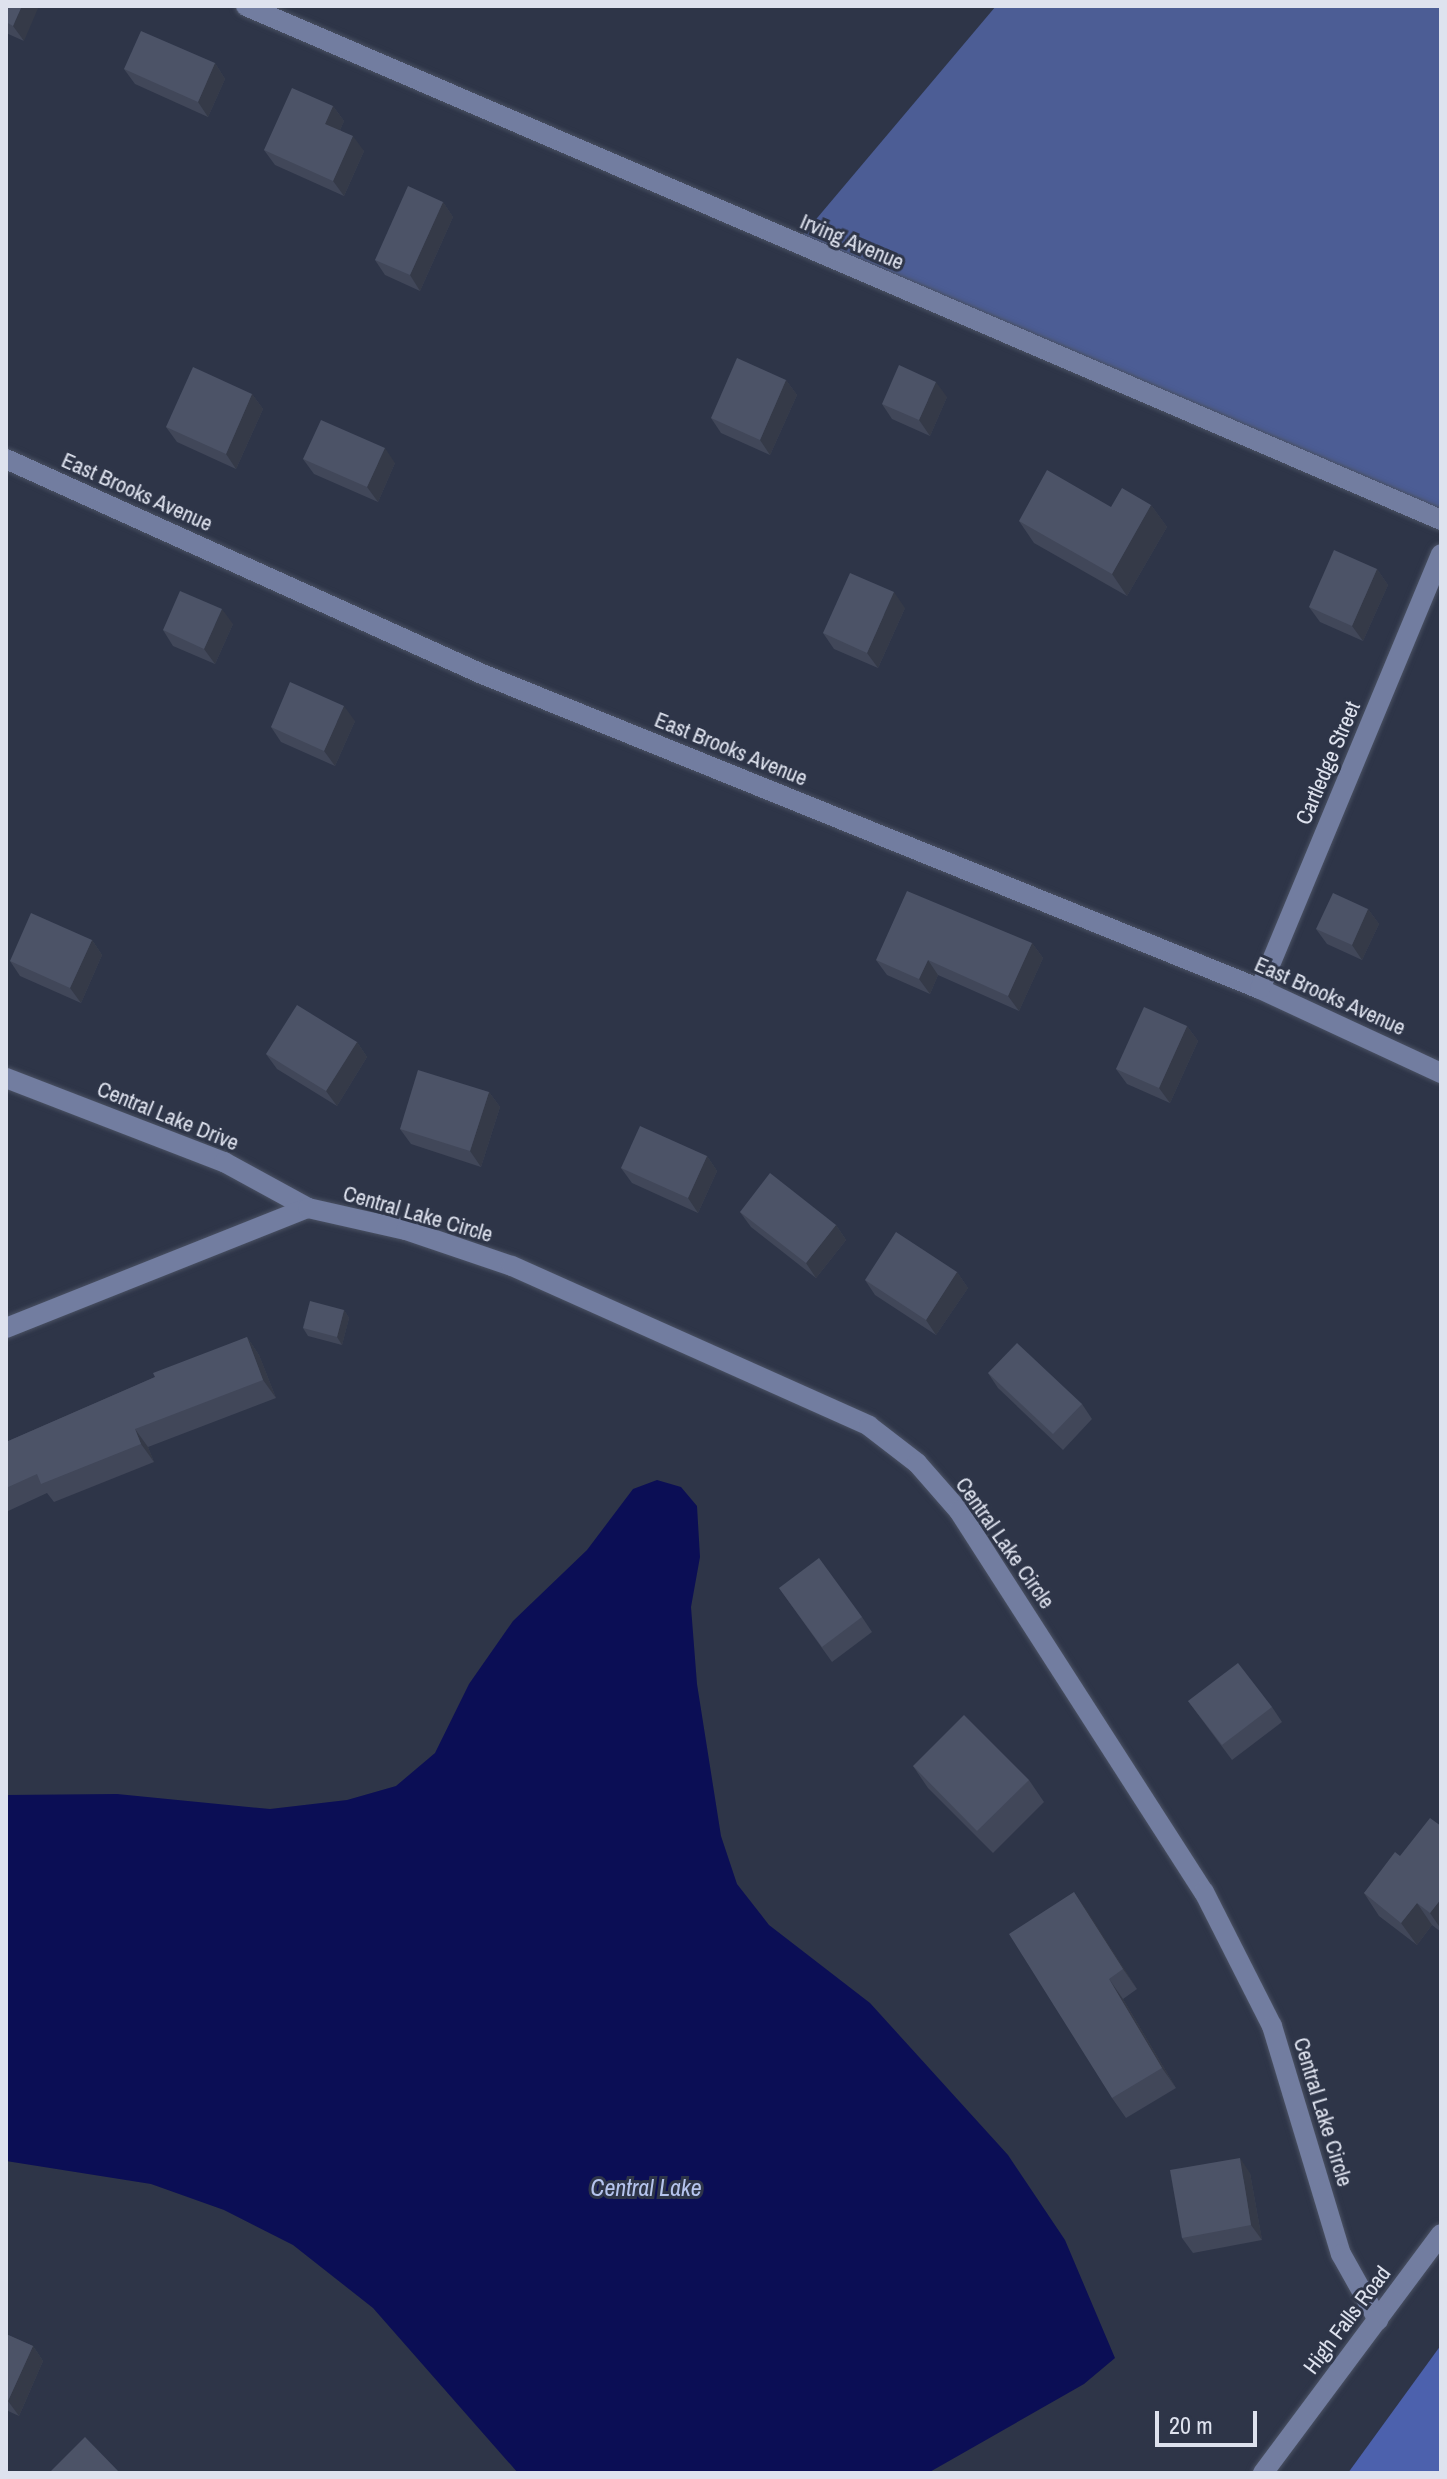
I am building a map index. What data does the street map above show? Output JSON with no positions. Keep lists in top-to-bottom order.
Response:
{
  "streets": {
    "street": [
      "Irving Avenue",
      "East Brooks Avenue",
      "Cartledge Street",
      "Central Lake Drive",
      "Central Lake Circle",
      "High Falls Road"
    ]
  },
  "crossings": [
    ["East Brooks Avenue", "Cartledge Street"],
    ["Central Lake Drive", "Central Lake Circle"],
    ["Central Lake Circle", "High Falls Road"]
  ],
  "water": ["Central Lake"],
  "scale_bar": "20 m"
}
